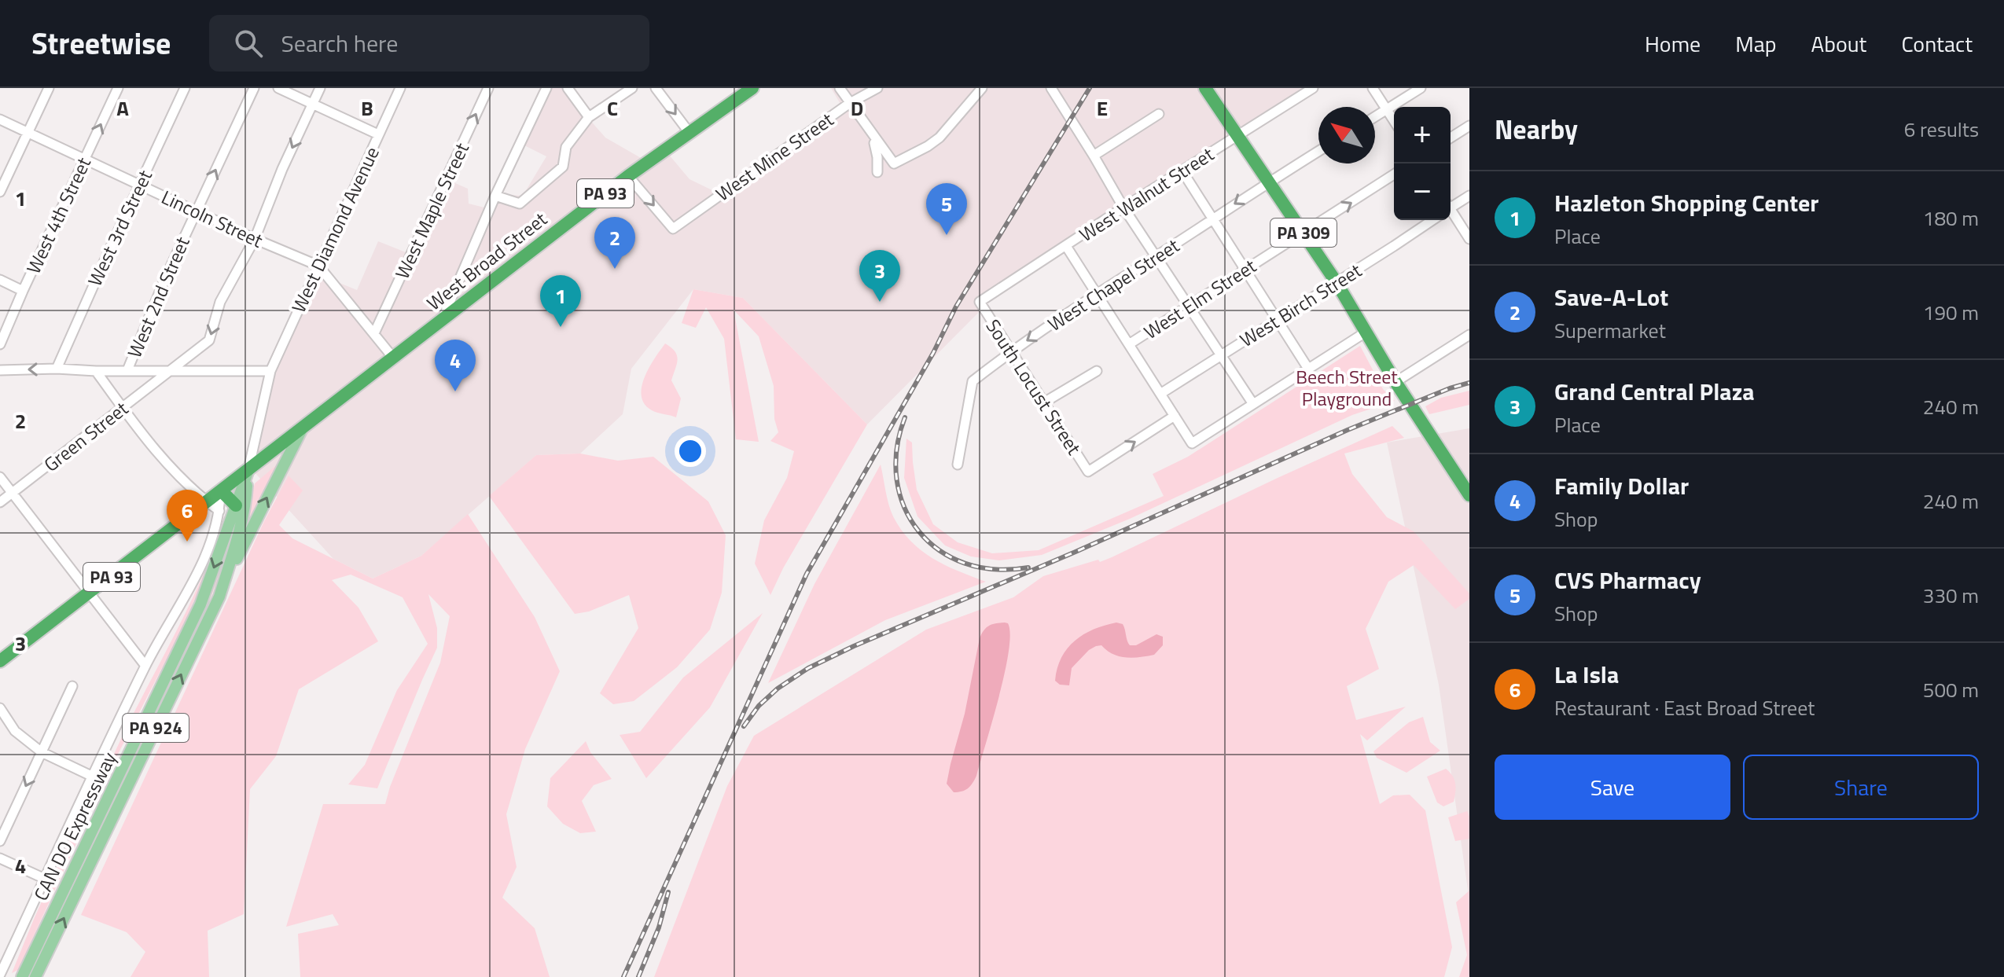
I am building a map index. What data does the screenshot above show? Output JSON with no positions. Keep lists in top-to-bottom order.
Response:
{
  "streets": {
    "highway": ["PA 93", "PA 309", "West Broad Street"],
    "main road": ["PA 924", "CAN DO Expressway"],
    "street": [
      "West Mine Street",
      "West Walnut Street",
      "West Maple Street",
      "West 4th Street",
      "Lincoln Street",
      "West 3rd Street",
      "West Diamond Avenue",
      "West Chapel Street",
      "West 2nd Street",
      "West Elm Street",
      "West Birch Street",
      "South Locust Street",
      "Green Street"
    ]
  },
  "crossings": [
    ["West Mine Street", "West Broad Street"],
    ["PA 93", "West Diamond Avenue"],
    ["PA 93", "West Broad Street"],
    ["PA 93", "CAN DO Expressway"],
    ["West Walnut Street", "PA 309"],
    ["West Walnut Street", "South Locust Street"],
    ["West Maple Street", "Lincoln Street"],
    ["West 4th Street", "Lincoln Street"],
    ["Lincoln Street", "West 3rd Street"],
    ["Lincoln Street", "West Diamond Avenue"],
    ["Lincoln Street", "West Broad Street"],
    ["Lincoln Street", "West 2nd Street"],
    ["Lincoln Street", "Green Street"],
    ["West Diamond Avenue", "West Broad Street"],
    ["West Diamond Avenue", "CAN DO Expressway"],
    ["PA 309", "West Chapel Street"],
    ["PA 309", "West Elm Street"],
    ["PA 309", "West Birch Street"],
    ["West Broad Street", "CAN DO Expressway"],
    ["West Chapel Street", "South Locust Street"]
  ],
  "one_way": ["West Mine Street", "West 2nd Street", "Green Street"],
  "parks": ["Beech Street Playground"],
  "north": "top left",
  "page": {
    "header": "Streetwise",
    "search": "Search here",
    "nav": [
      "Home",
      "Map",
      "About",
      "Contact"
    ],
    "heading": ["Nearby", "6 results"],
    "map_buttons": ["+", "−"],
    "list": [
      {
        "mark": "1",
        "name": "Hazleton Shopping Center",
        "note": "Place",
        "value": "180 m"
      },
      {
        "mark": "2",
        "name": "Save-A-Lot",
        "note": "Supermarket",
        "value": "190 m"
      },
      {
        "mark": "3",
        "name": "Grand Central Plaza",
        "note": "Place",
        "value": "240 m"
      },
      {
        "mark": "4",
        "name": "Family Dollar",
        "note": "Shop",
        "value": "240 m"
      },
      {
        "mark": "5",
        "name": "CVS Pharmacy",
        "note": "Shop",
        "value": "330 m"
      },
      {
        "mark": "6",
        "name": "La Isla",
        "note": "Restaurant · East Broad Street",
        "value": "500 m"
      }
    ],
    "pins": [
      "5",
      "2",
      "3",
      "1",
      "4",
      "6"
    ],
    "buttons": ["Save", "Share"]
  },
  "grid": {
    "columns": [
      "A",
      "B",
      "C",
      "D",
      "E"
    ],
    "rows": [
      "1",
      "2",
      "3",
      "4"
    ]
  }
}
